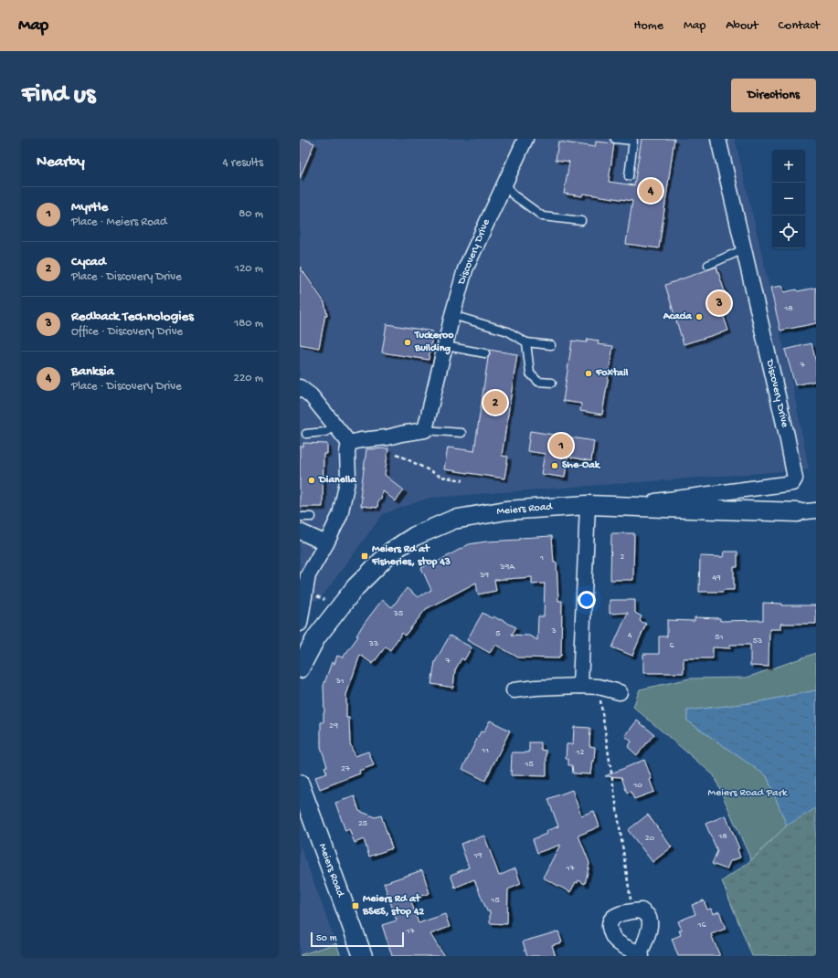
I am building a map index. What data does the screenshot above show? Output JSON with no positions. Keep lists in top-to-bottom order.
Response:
{
  "streets": {
    "street": ["Discovery Drive", "Meiers Road"]
  },
  "crossings": [
    ["Discovery Drive", "Meiers Road"]
  ],
  "parks": ["Meiers Road Park"],
  "places": {
    "other": [
      "Acacia",
      "Tuckeroo Building",
      "Foxtail",
      "She-Oak",
      "Dianella"
    ],
    "transit": ["Meiers Rd at Fisheries, stop 43", "Meiers Rd at BSES, stop 42"]
  },
  "house_numbers": [
    "18",
    "7",
    "2",
    "1",
    "39A",
    "39",
    "49",
    "35",
    "3",
    "5",
    "4",
    "51",
    "53",
    "33",
    "6",
    "7",
    "31",
    "29",
    "11",
    "12",
    "15",
    "27",
    "10",
    "25",
    "18",
    "20",
    "19",
    "17",
    "15",
    "16",
    "17"
  ],
  "scale_bar": "50 m",
  "page": {
    "header": "Map",
    "nav": [
      "Home",
      "Map",
      "About",
      "Contact"
    ],
    "buttons": "Directions",
    "title": "Find us",
    "heading": ["Nearby", "4 results"],
    "map_buttons": ["+", "−"],
    "pins": [
      "4",
      "3",
      "2",
      "1"
    ],
    "list": [
      {
        "mark": "1",
        "name": "Myrtle",
        "note": "Place · Meiers Road",
        "value": "80 m"
      },
      {
        "mark": "2",
        "name": "Cycad",
        "note": "Place · Discovery Drive",
        "value": "120 m"
      },
      {
        "mark": "3",
        "name": "Redback Technologies",
        "note": "Office · Discovery Drive",
        "value": "180 m"
      },
      {
        "mark": "4",
        "name": "Banksia",
        "note": "Place · Discovery Drive",
        "value": "220 m"
      }
    ],
    "scale": "50 m"
  }
}
